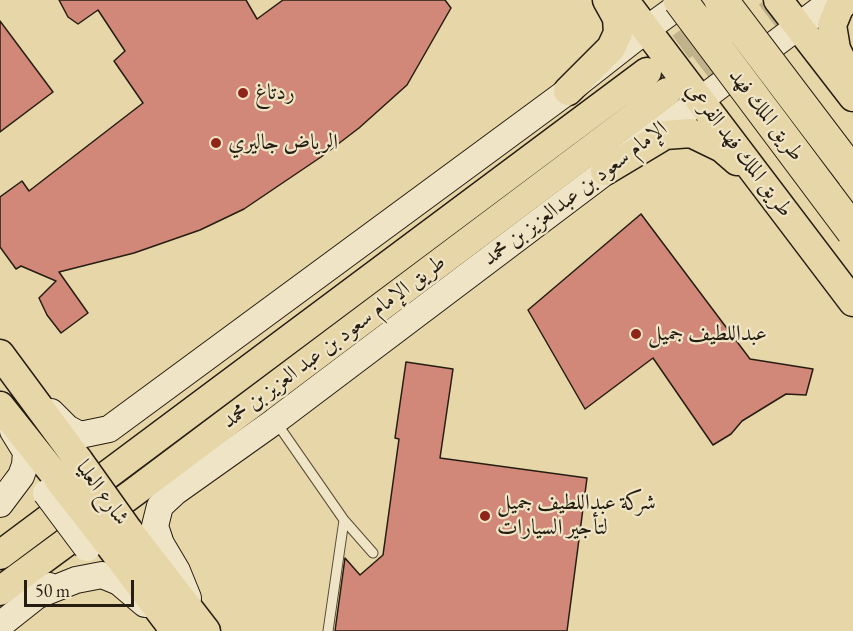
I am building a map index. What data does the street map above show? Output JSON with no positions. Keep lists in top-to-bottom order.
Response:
{
  "streets": {
    "highway": ["طريق الملك فهد"],
    "main road": ["طريق الملك فهد الفرعي", "طريق الإمام سعود بن عبد العزيز بن محمد", "شارع العليا"],
    "street": ["الإمام سعود بن عبدالعزيز بن محمد"]
  },
  "crossings": [
    ["طريق الملك فهد الفرعي", "الإمام سعود بن عبدالعزيز بن محمد"],
    ["الإمام سعود بن عبدالعزيز بن محمد", "شارع العليا"]
  ],
  "places": [
    "ردتاغ",
    "الرياض جاليري",
    "عبداللطيف جميل",
    "شركة عبداللطيف جميل لتأجير السيارات"
  ],
  "scale_bar": "50 m"
}
